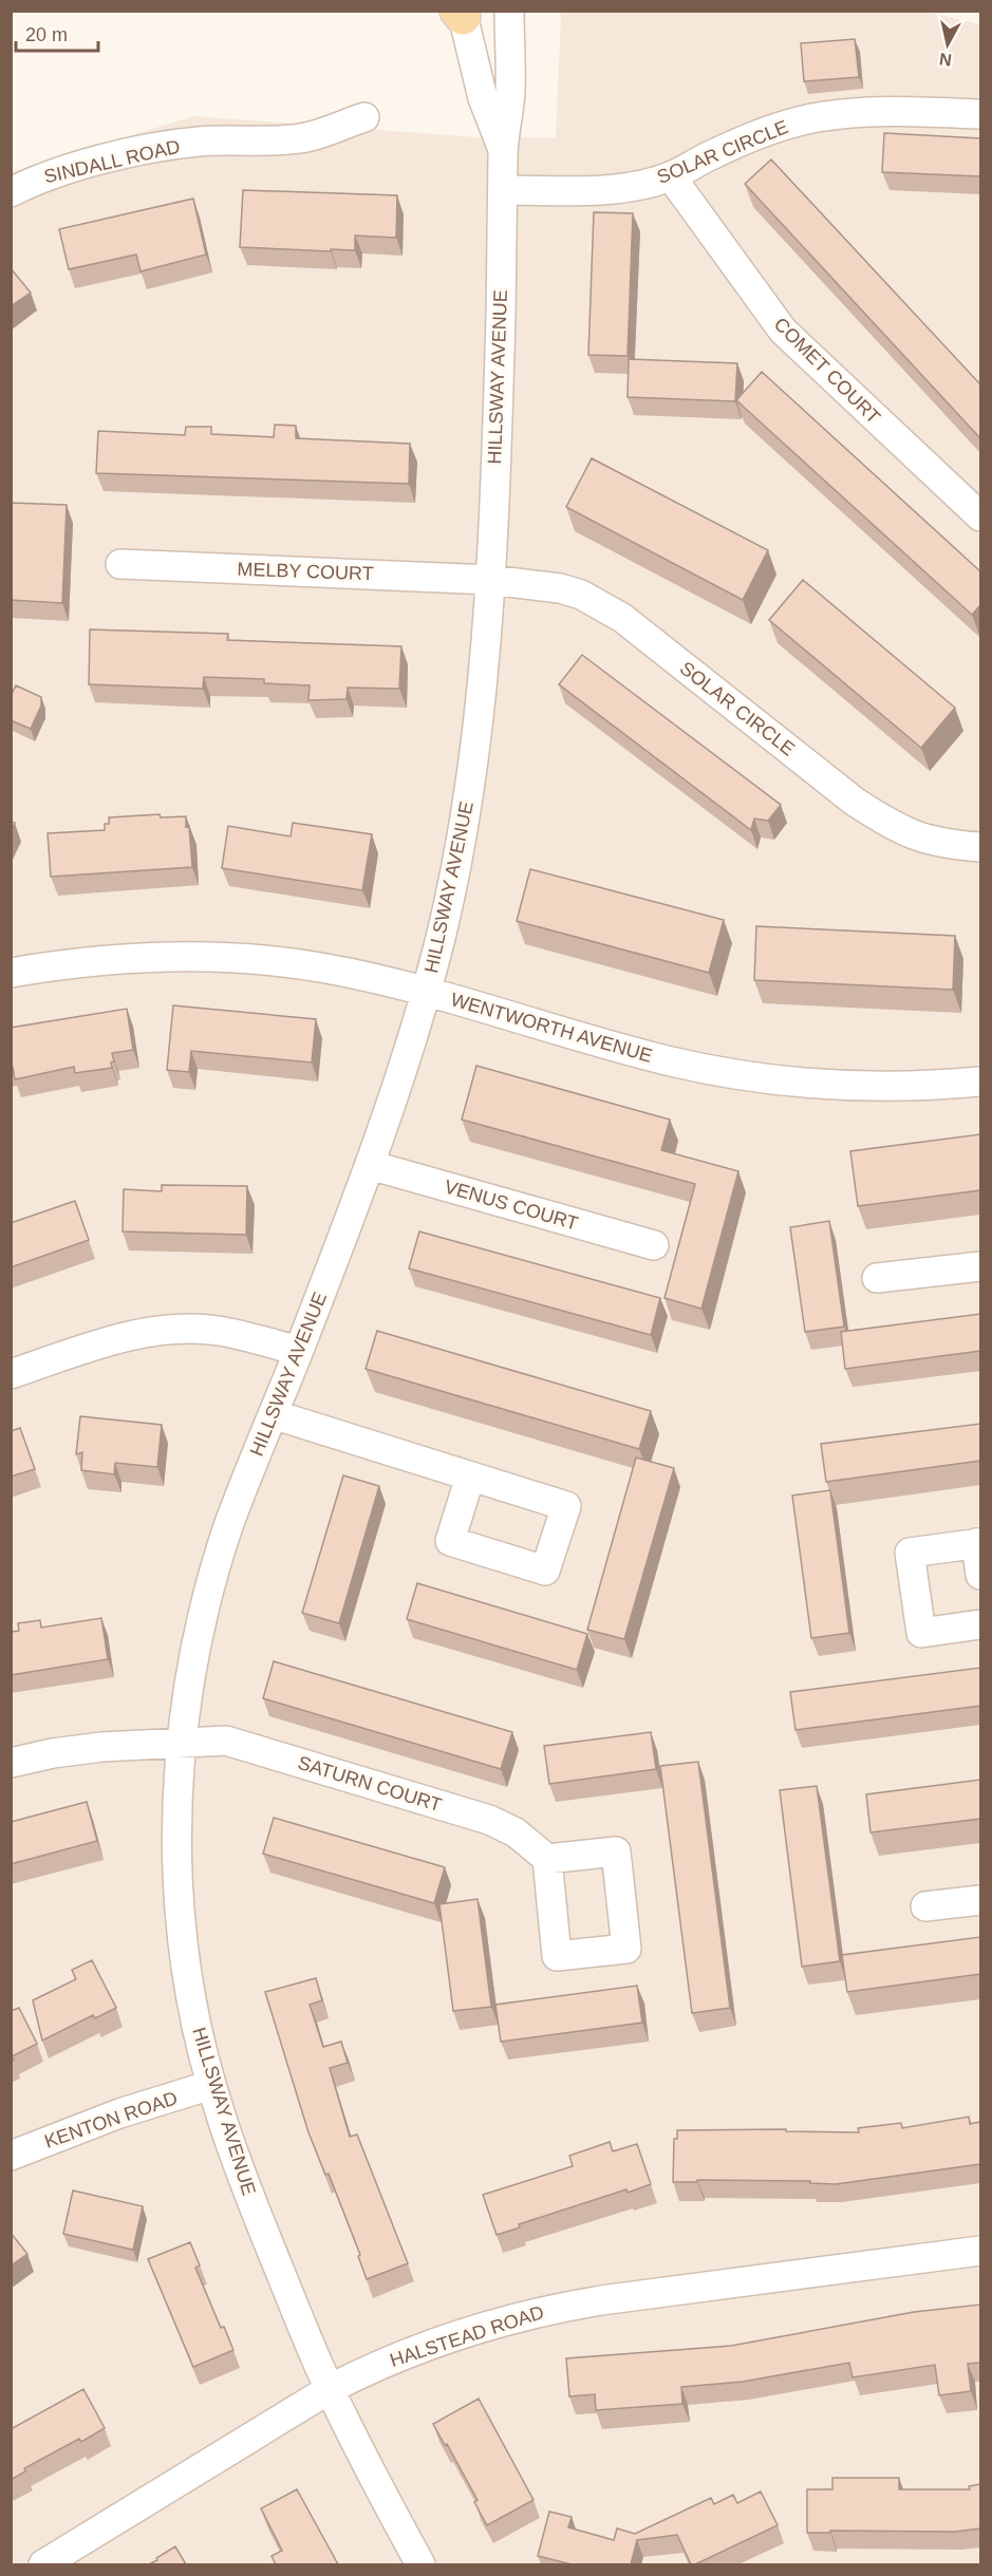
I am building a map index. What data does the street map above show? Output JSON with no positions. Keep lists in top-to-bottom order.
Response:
{
  "streets": {
    "street": [
      "SOLAR CIRCLE",
      "SINDALL ROAD",
      "COMET COURT",
      "HILLSWAY AVENUE",
      "MELBY COURT",
      "WENTWORTH AVENUE",
      "VENUS COURT",
      "SATURN COURT",
      "KENTON ROAD",
      "HALSTEAD ROAD"
    ]
  },
  "crossings": [
    ["SOLAR CIRCLE", "COMET COURT"],
    ["SOLAR CIRCLE", "HILLSWAY AVENUE"],
    ["SOLAR CIRCLE", "MELBY COURT"],
    ["HILLSWAY AVENUE", "MELBY COURT"],
    ["HILLSWAY AVENUE", "WENTWORTH AVENUE"],
    ["HILLSWAY AVENUE", "VENUS COURT"],
    ["HILLSWAY AVENUE", "SATURN COURT"],
    ["HILLSWAY AVENUE", "KENTON ROAD"],
    ["HILLSWAY AVENUE", "HALSTEAD ROAD"]
  ],
  "scale_bar": "20 m",
  "north": "bottom"
}
